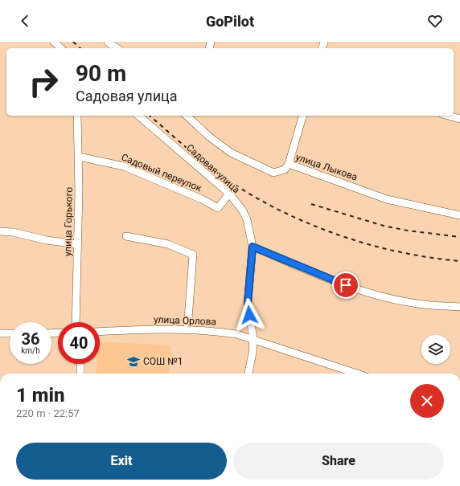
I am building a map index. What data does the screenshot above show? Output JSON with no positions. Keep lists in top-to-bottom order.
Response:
{
  "streets": {
    "street": [
      "улица Лыкова",
      "Садовая улица",
      "Садовый переулок",
      "улица Горького",
      "улица Орлова"
    ]
  },
  "crossings": [
    ["Садовая улица", "Садовый переулок"],
    ["Садовая улица", "улица Орлова"],
    ["Садовый переулок", "улица Горького"]
  ],
  "places": {
    "school or university": ["СОШ №1"]
  },
  "page": {
    "header": "GoPilot",
    "turn": ["90 m", "Садовая улица"],
    "speed": "36 km/h",
    "limit": "40",
    "heading": ["1 min", "220 m · 22:57"],
    "buttons": ["Exit", "Share"]
  }
}
